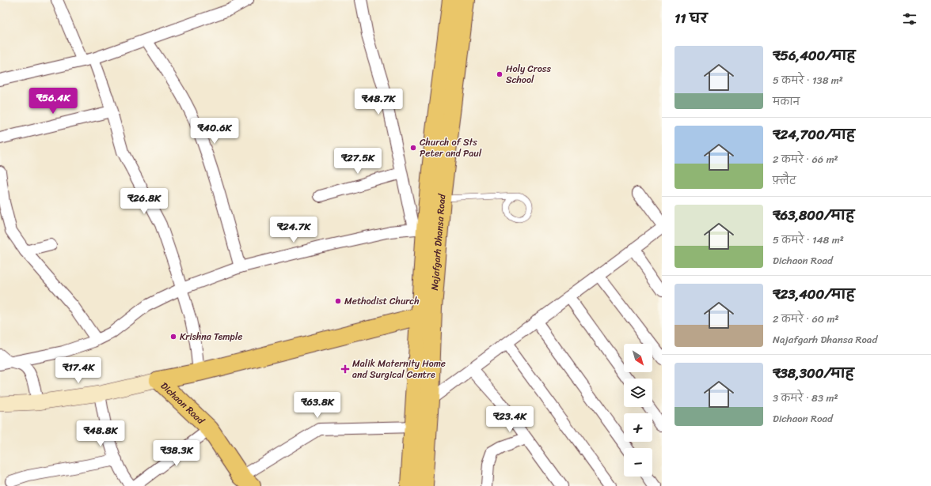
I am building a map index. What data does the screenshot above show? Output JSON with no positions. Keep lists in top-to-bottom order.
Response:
{
  "streets": {
    "main road": ["Najafgarh Dhansa Road", "Dichaon Road"]
  },
  "places": {
    "other": [
      "Holy Cross School",
      "Church of Sts Peter and Paul",
      "Methodist Church",
      "Krishna Temple"
    ],
    "health": ["Malik Maternity Home and Surgical Centre"]
  },
  "north": "bottom right",
  "page": {
    "heading": "11 घर",
    "list": [
      {
        "name": "₹56,400/माह",
        "note": "5 कमरे · 138 m² · मकान"
      },
      {
        "name": "₹24,700/माह",
        "note": "2 कमरे · 66 m² · फ़्लैट"
      },
      {
        "name": "₹63,800/माह",
        "note": "5 कमरे · 148 m² · Dichaon Road"
      },
      {
        "name": "₹23,400/माह",
        "note": "2 कमरे · 60 m² · Najafgarh Dhansa Road"
      },
      {
        "name": "₹38,300/माह",
        "note": "3 कमरे · 83 m² · Dichaon Road"
      }
    ],
    "price": [
      "₹56.4K",
      "₹48.7K",
      "₹40.6K",
      "₹27.5K",
      "₹26.8K",
      "₹24.7K",
      "₹17.4K",
      "₹63.8K",
      "₹23.4K",
      "₹48.8K",
      "₹38.3K"
    ],
    "map_buttons": ["+", "−"]
  }
}
